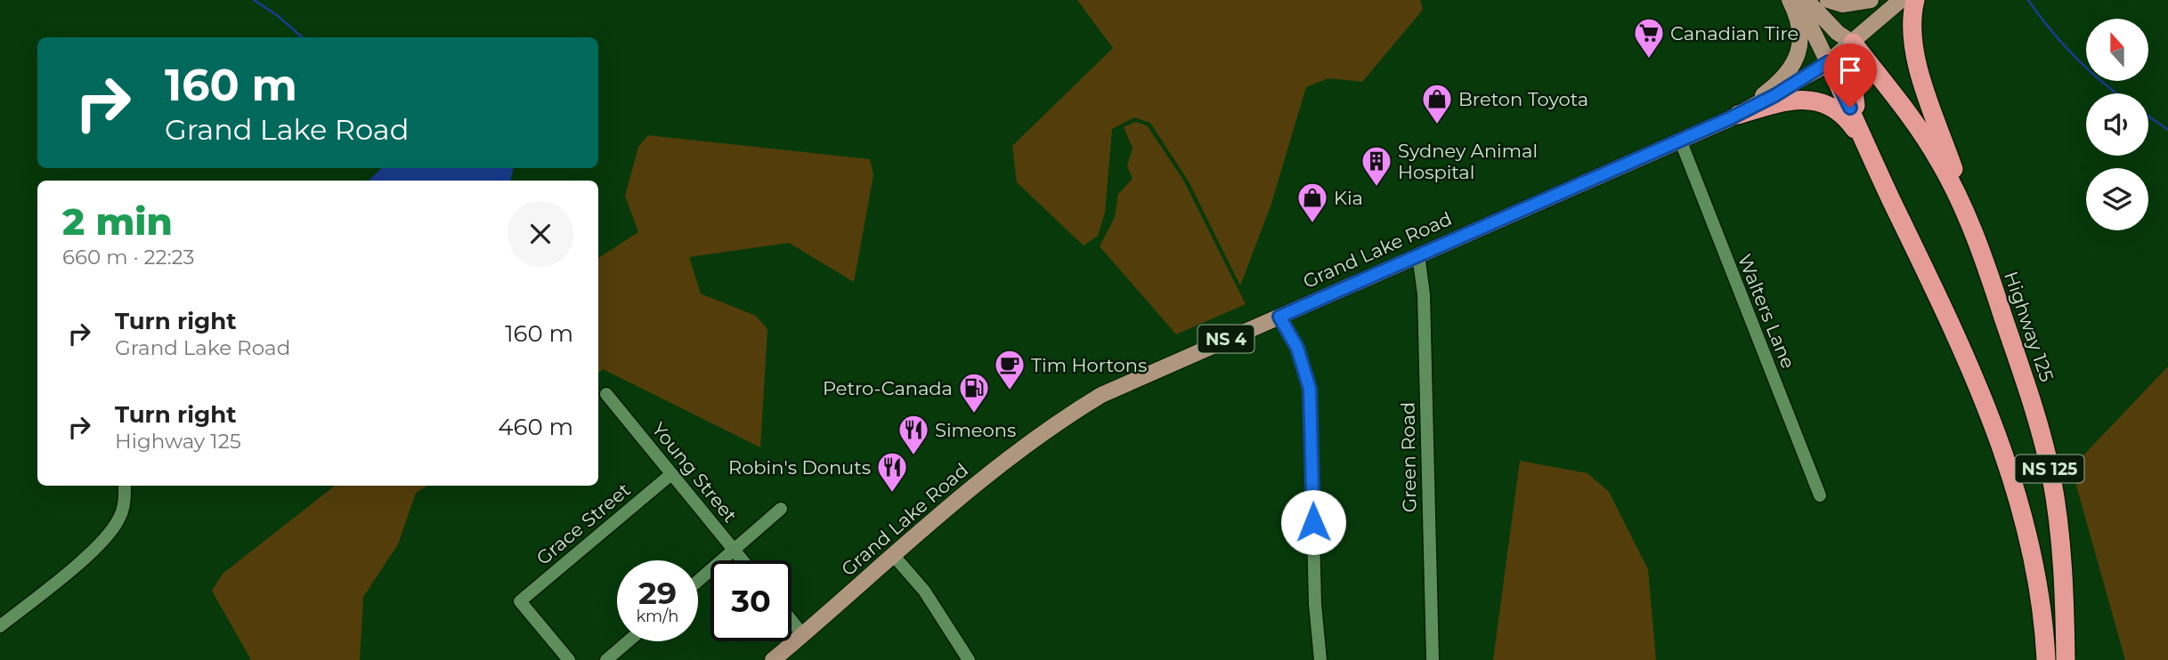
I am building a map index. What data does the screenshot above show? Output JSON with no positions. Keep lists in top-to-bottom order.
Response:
{
  "streets": {
    "highway": ["Highway 125", "NS 125"],
    "main road": ["Grand Lake Road", "NS 4"],
    "street": [
      "Walters Lane",
      "Green Road",
      "Young Street",
      "Grace Street"
    ]
  },
  "crossings": [
    ["Grand Lake Road", "Walters Lane"],
    ["Grand Lake Road", "Highway 125"],
    ["Grand Lake Road", "Green Road"],
    ["Grand Lake Road", "NS 125"],
    ["Young Street", "Grace Street"]
  ],
  "places": {
    "supermarket": ["Canadian Tire"],
    "shop": ["Breton Toyota", "Kia"],
    "building": ["Sydney Animal Hospital"],
    "cafe": ["Tim Hortons"],
    "fuel station": ["Petro-Canada"],
    "restaurant": ["Simeons", "Robin's Donuts"]
  },
  "north": "top",
  "page": {
    "turn": ["160 m", "Grand Lake Road"],
    "heading": ["2 min", "660 m · 22:23"],
    "list": [
      {
        "name": "Turn right",
        "note": "Grand Lake Road",
        "value": "160 m"
      },
      {
        "name": "Turn right",
        "note": "Highway 125",
        "value": "460 m"
      }
    ],
    "speed": "29 km/h",
    "limit": "30"
  }
}
